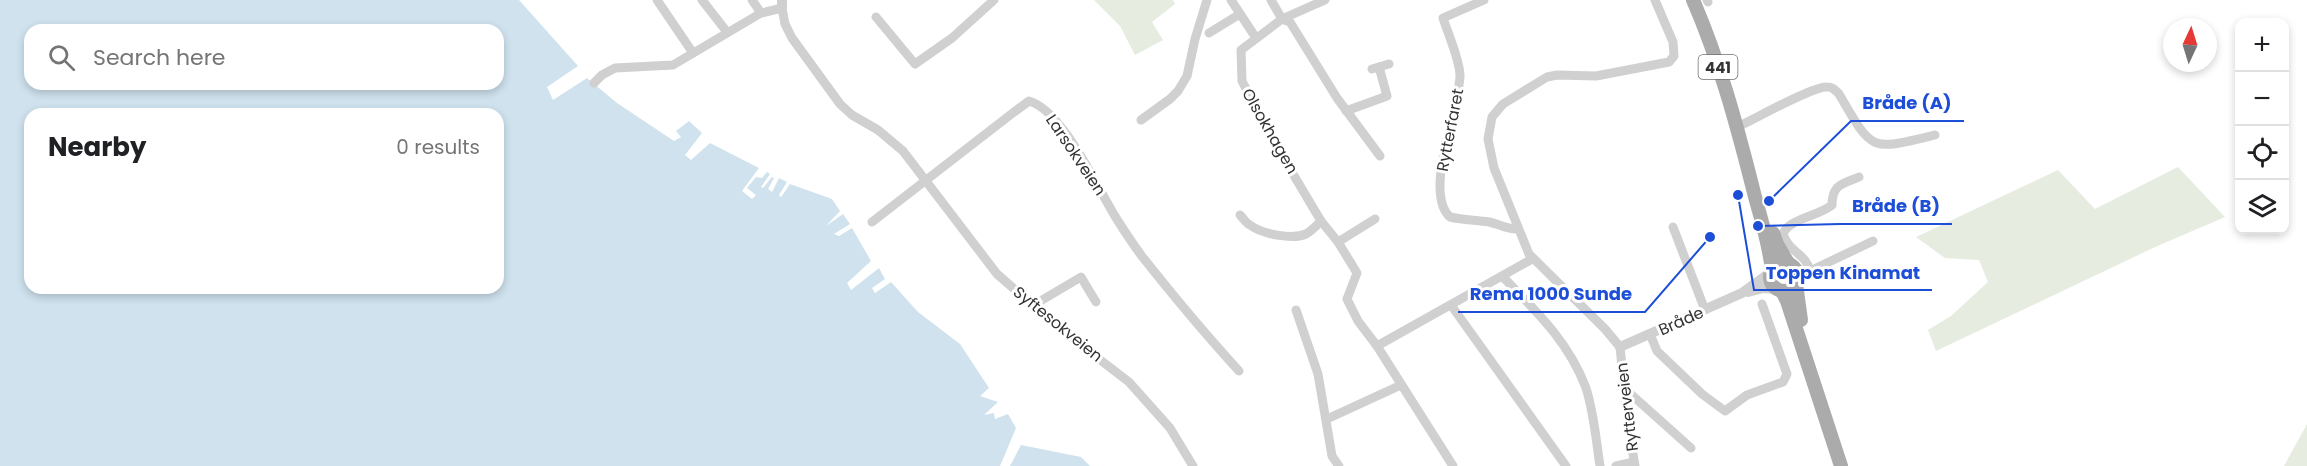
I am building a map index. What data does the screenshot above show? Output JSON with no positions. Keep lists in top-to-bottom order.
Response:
{
  "streets": {
    "main road": ["441"],
    "street": [
      "Rytterfaret",
      "Olsokhagen",
      "Larsokveien",
      "Bråde",
      "Syftesokveien",
      "Rytterveien"
    ]
  },
  "crossings": [
    ["441", "Bråde"],
    ["Larsokveien", "Syftesokveien"],
    ["Bråde", "Rytterveien"]
  ],
  "places": [
    "Toppen Kinamat",
    "Bråde (A)",
    "Bråde (B)",
    "Rema 1000 Sunde"
  ],
  "north": "top",
  "page": {
    "map_buttons": ["+", "−"],
    "search": "Search here",
    "heading": ["Nearby", "0 results"]
  }
}
